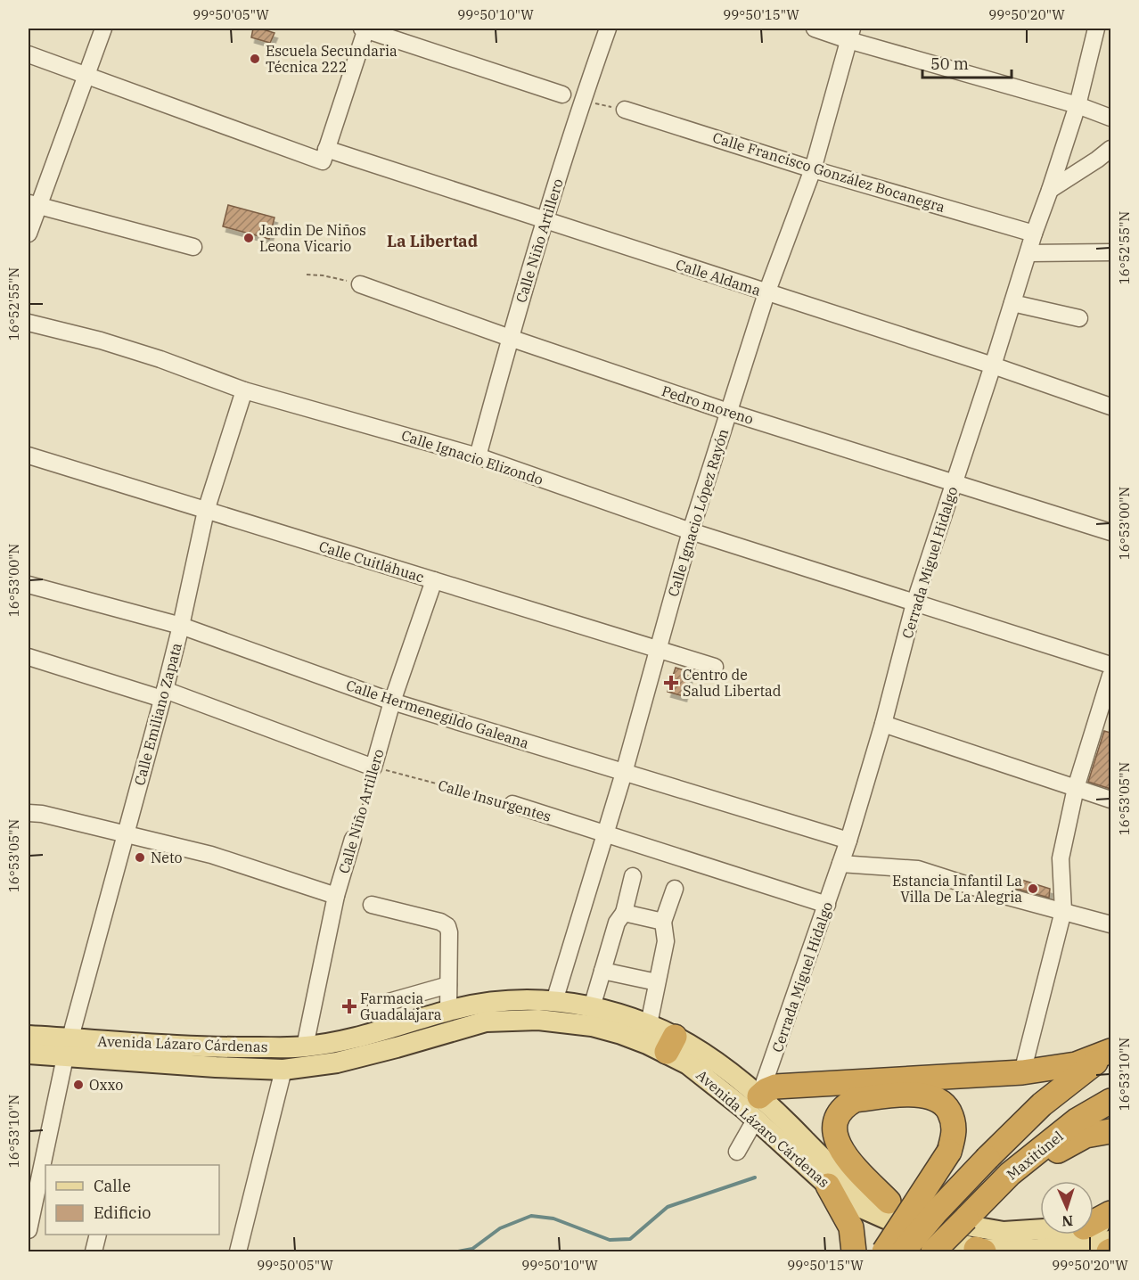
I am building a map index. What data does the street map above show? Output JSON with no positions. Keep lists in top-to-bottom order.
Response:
{
  "streets": {
    "highway": ["Maxitúnel"],
    "main road": ["Avenida Lázaro Cárdenas"],
    "street": [
      "Calle Francisco González Bocanegra",
      "Calle Niño Artillero",
      "Calle Aldama",
      "Pedro moreno",
      "Calle Ignacio Elizondo",
      "Calle Ignacio López Rayón",
      "Calle Cuitláhuac",
      "Cerrada Miguel Hidalgo",
      "Calle Emiliano Zapata",
      "Calle Hermenegildo Galeana",
      "Calle Insurgentes"
    ]
  },
  "crossings": [
    ["Calle Francisco González Bocanegra", "Calle Ignacio López Rayón"],
    ["Calle Francisco González Bocanegra", "Cerrada Miguel Hidalgo"],
    ["Calle Niño Artillero", "Calle Aldama"],
    ["Calle Niño Artillero", "Pedro moreno"],
    ["Calle Niño Artillero", "Calle Ignacio Elizondo"],
    ["Calle Niño Artillero", "Calle Cuitláhuac"],
    ["Calle Niño Artillero", "Calle Hermenegildo Galeana"],
    ["Calle Niño Artillero", "Calle Insurgentes"],
    ["Calle Niño Artillero", "Avenida Lázaro Cárdenas"],
    ["Calle Aldama", "Calle Ignacio López Rayón"],
    ["Calle Aldama", "Cerrada Miguel Hidalgo"],
    ["Pedro moreno", "Calle Ignacio López Rayón"],
    ["Pedro moreno", "Cerrada Miguel Hidalgo"],
    ["Calle Ignacio Elizondo", "Calle Ignacio López Rayón"],
    ["Calle Ignacio Elizondo", "Cerrada Miguel Hidalgo"],
    ["Calle Ignacio Elizondo", "Calle Emiliano Zapata"],
    ["Calle Ignacio López Rayón", "Calle Cuitláhuac"],
    ["Calle Ignacio López Rayón", "Calle Hermenegildo Galeana"],
    ["Calle Ignacio López Rayón", "Calle Insurgentes"],
    ["Calle Ignacio López Rayón", "Avenida Lázaro Cárdenas"],
    ["Calle Cuitláhuac", "Calle Emiliano Zapata"],
    ["Cerrada Miguel Hidalgo", "Calle Hermenegildo Galeana"],
    ["Cerrada Miguel Hidalgo", "Calle Insurgentes"],
    ["Cerrada Miguel Hidalgo", "Avenida Lázaro Cárdenas"],
    ["Calle Emiliano Zapata", "Calle Hermenegildo Galeana"],
    ["Calle Emiliano Zapata", "Avenida Lázaro Cárdenas"]
  ],
  "districts": ["La Libertad"],
  "places": {
    "other": [
      "Escuela Secundaria Técnica 222",
      "Jardin De Niños Leona Vicario",
      "Neto",
      "Estancia Infantil La Villa De La Alegria",
      "Oxxo"
    ],
    "health": ["Centro de Salud Libertad", "Farmacia Guadalajara"]
  },
  "legend": ["Calle", "Edificio"],
  "scale_bar": "50 m",
  "north": "bottom",
  "coordinates": [
    "99°50'05\"W",
    "99°50'10\"W",
    "99°50'15\"W",
    "99°50'20\"W",
    "16°52'55\"N",
    "16°53'00\"N",
    "16°53'05\"N",
    "16°53'10\"N"
  ]
}
